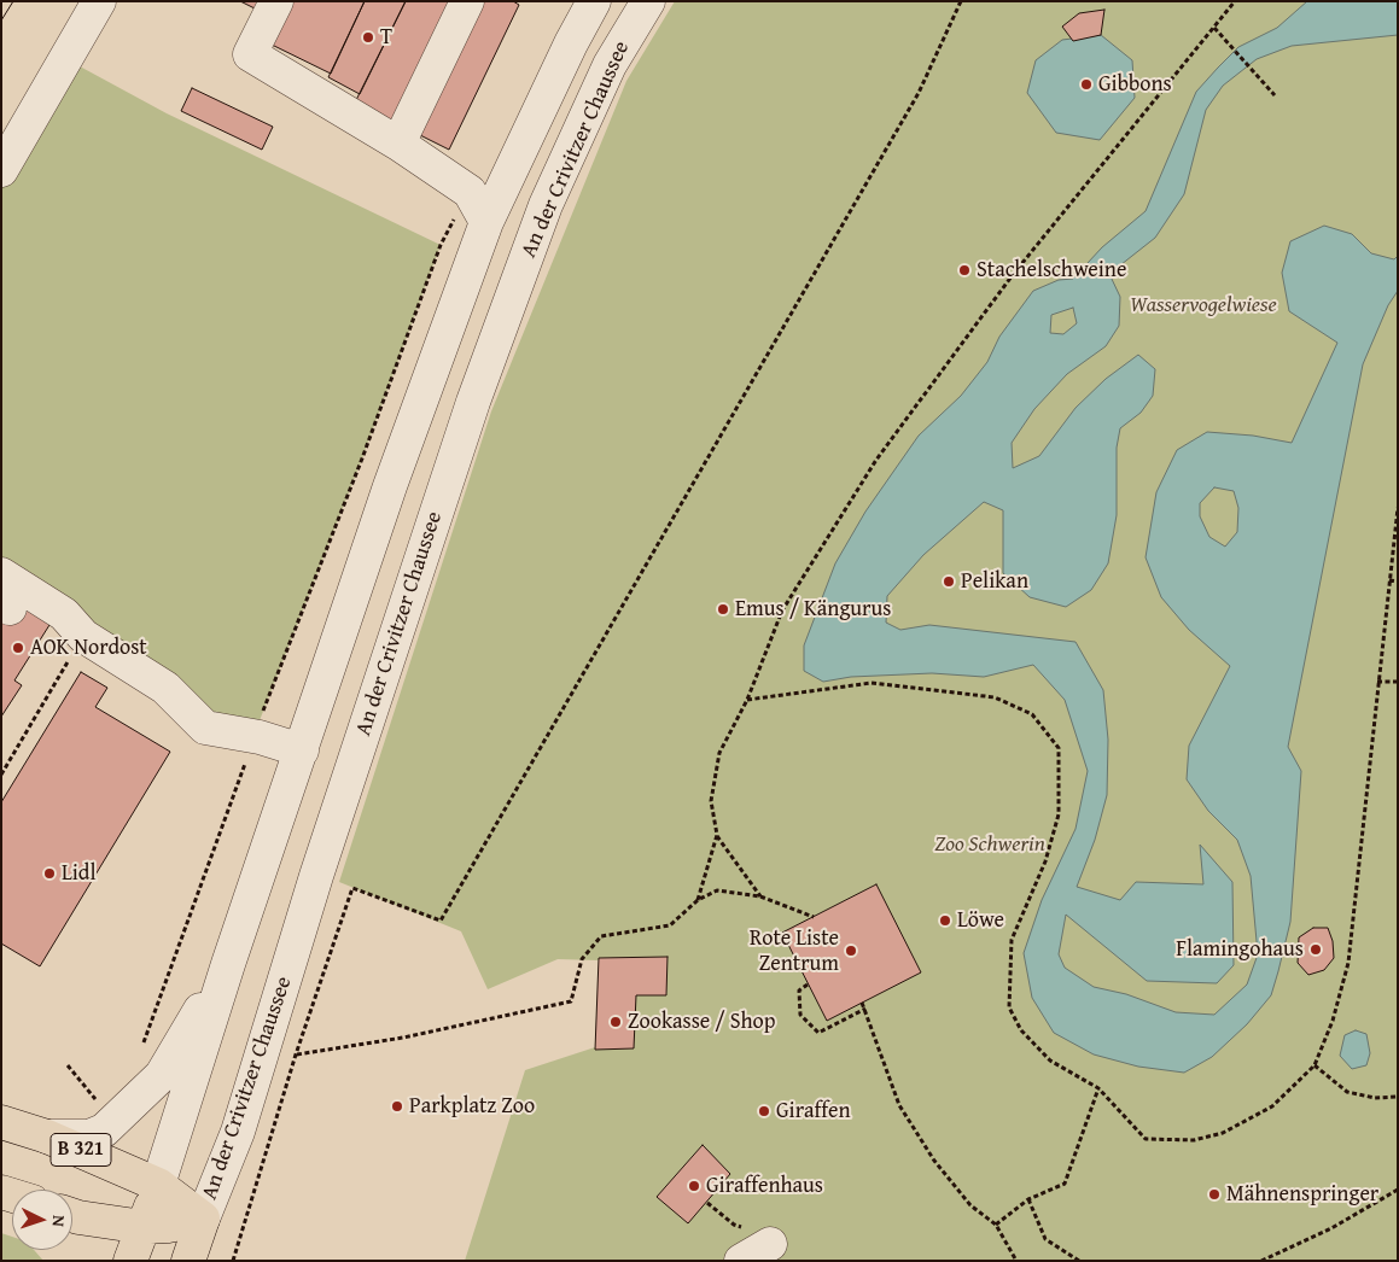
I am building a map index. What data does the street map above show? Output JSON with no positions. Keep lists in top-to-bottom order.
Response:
{
  "streets": {
    "main road": ["An der Crivitzer Chaussee", "B 321"]
  },
  "crossings": [
    ["An der Crivitzer Chaussee", "B 321"]
  ],
  "parks": ["Wasservogelwiese", "Zoo Schwerin"],
  "places": [
    "T",
    "Gibbons",
    "Stachelschweine",
    "Pelikan",
    "Emus / Kängurus",
    "AOK Nordost",
    "Lidl",
    "Löwe",
    "Flamingohaus",
    "Rote Liste Zentrum",
    "Zookasse / Shop",
    "Parkplatz Zoo",
    "Giraffen",
    "Giraffenhaus",
    "Mähnenspringer"
  ],
  "north": "right"
}
